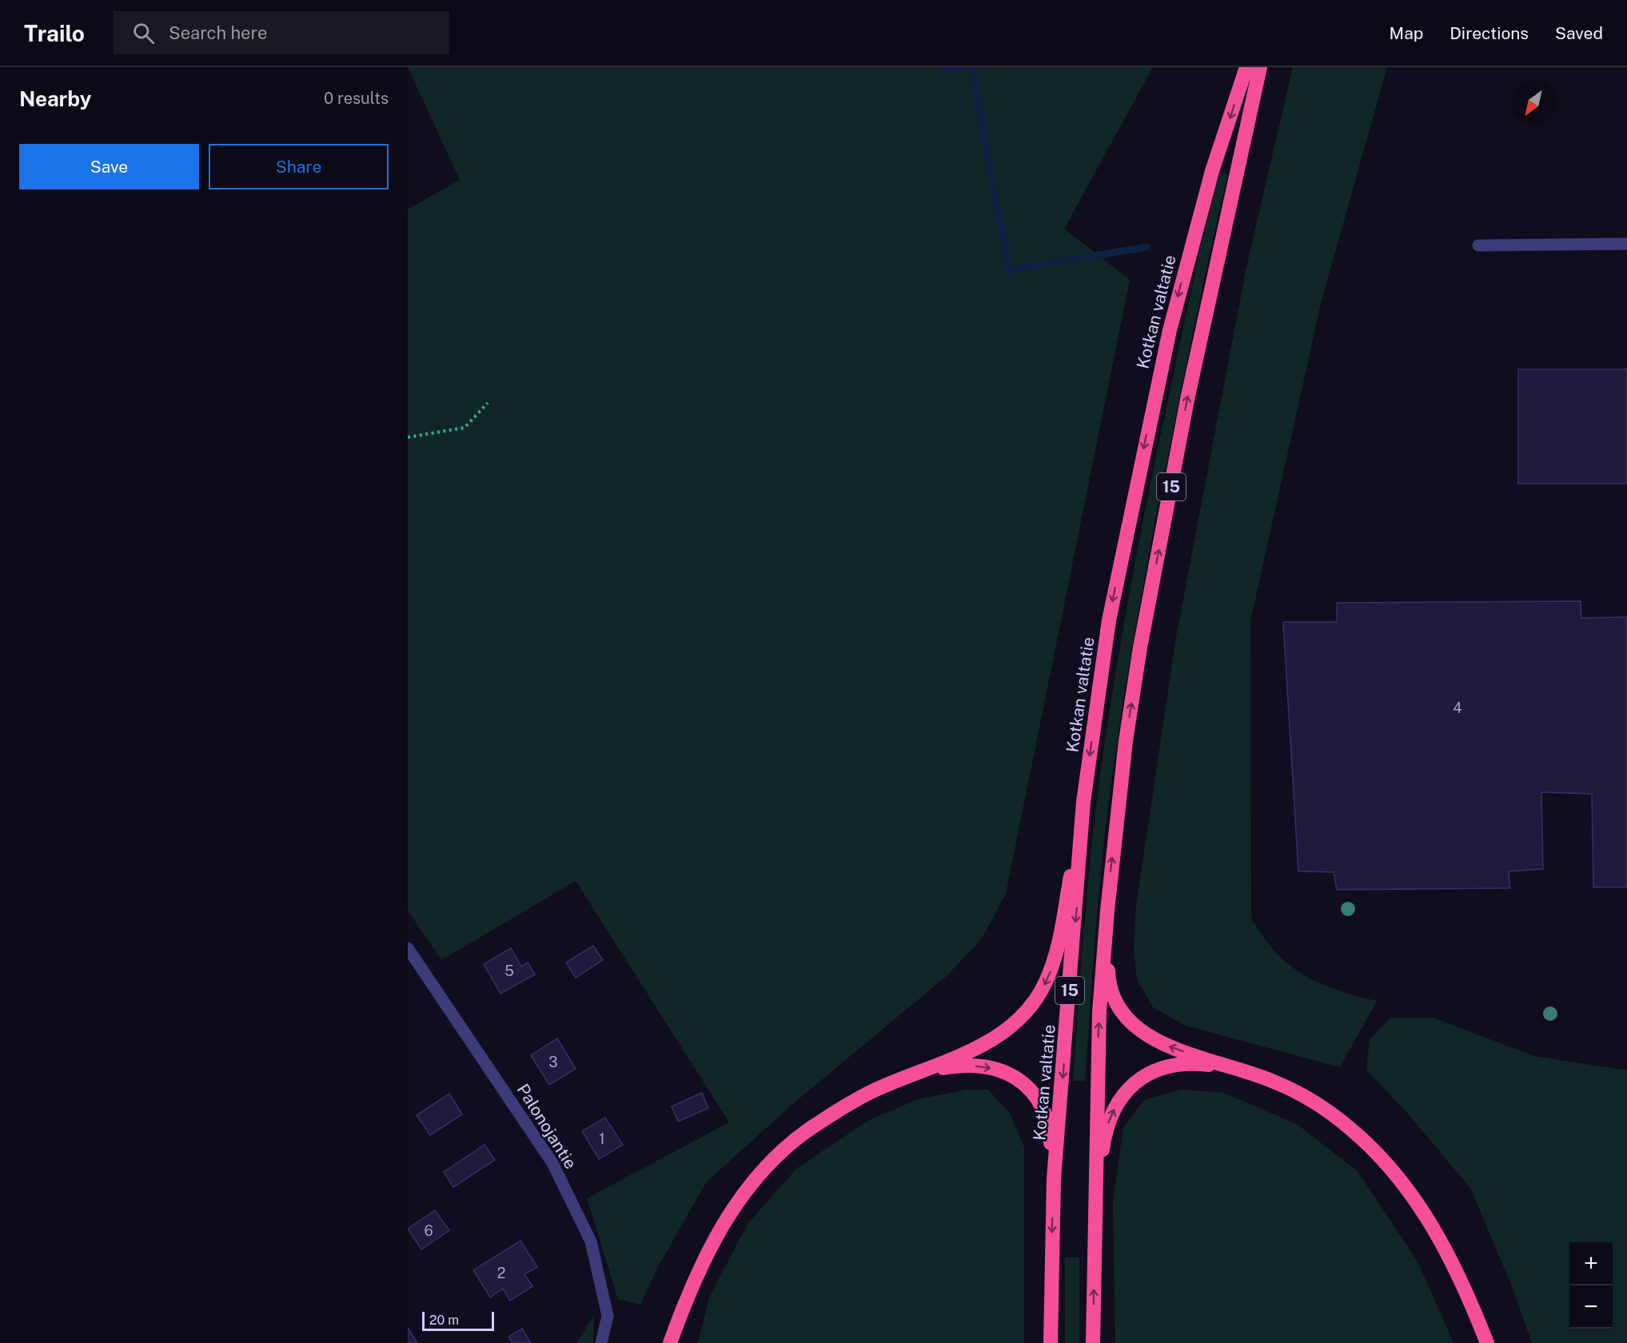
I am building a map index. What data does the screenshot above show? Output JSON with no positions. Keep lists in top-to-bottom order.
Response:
{
  "streets": {
    "highway": ["Kotkan valtatie", "15"],
    "street": ["Palonojantie"]
  },
  "house_numbers": [
    "4",
    "5",
    "3",
    "1",
    "6",
    "2"
  ],
  "scale_bar": "20 m",
  "north": "bottom left",
  "page": {
    "header": "Trailo",
    "search": "Search here",
    "nav": ["Map", "Directions", "Saved"],
    "heading": ["Nearby", "0 results"],
    "buttons": ["Save", "Share"],
    "map_buttons": ["+", "−"],
    "scale": "20 m"
  }
}
